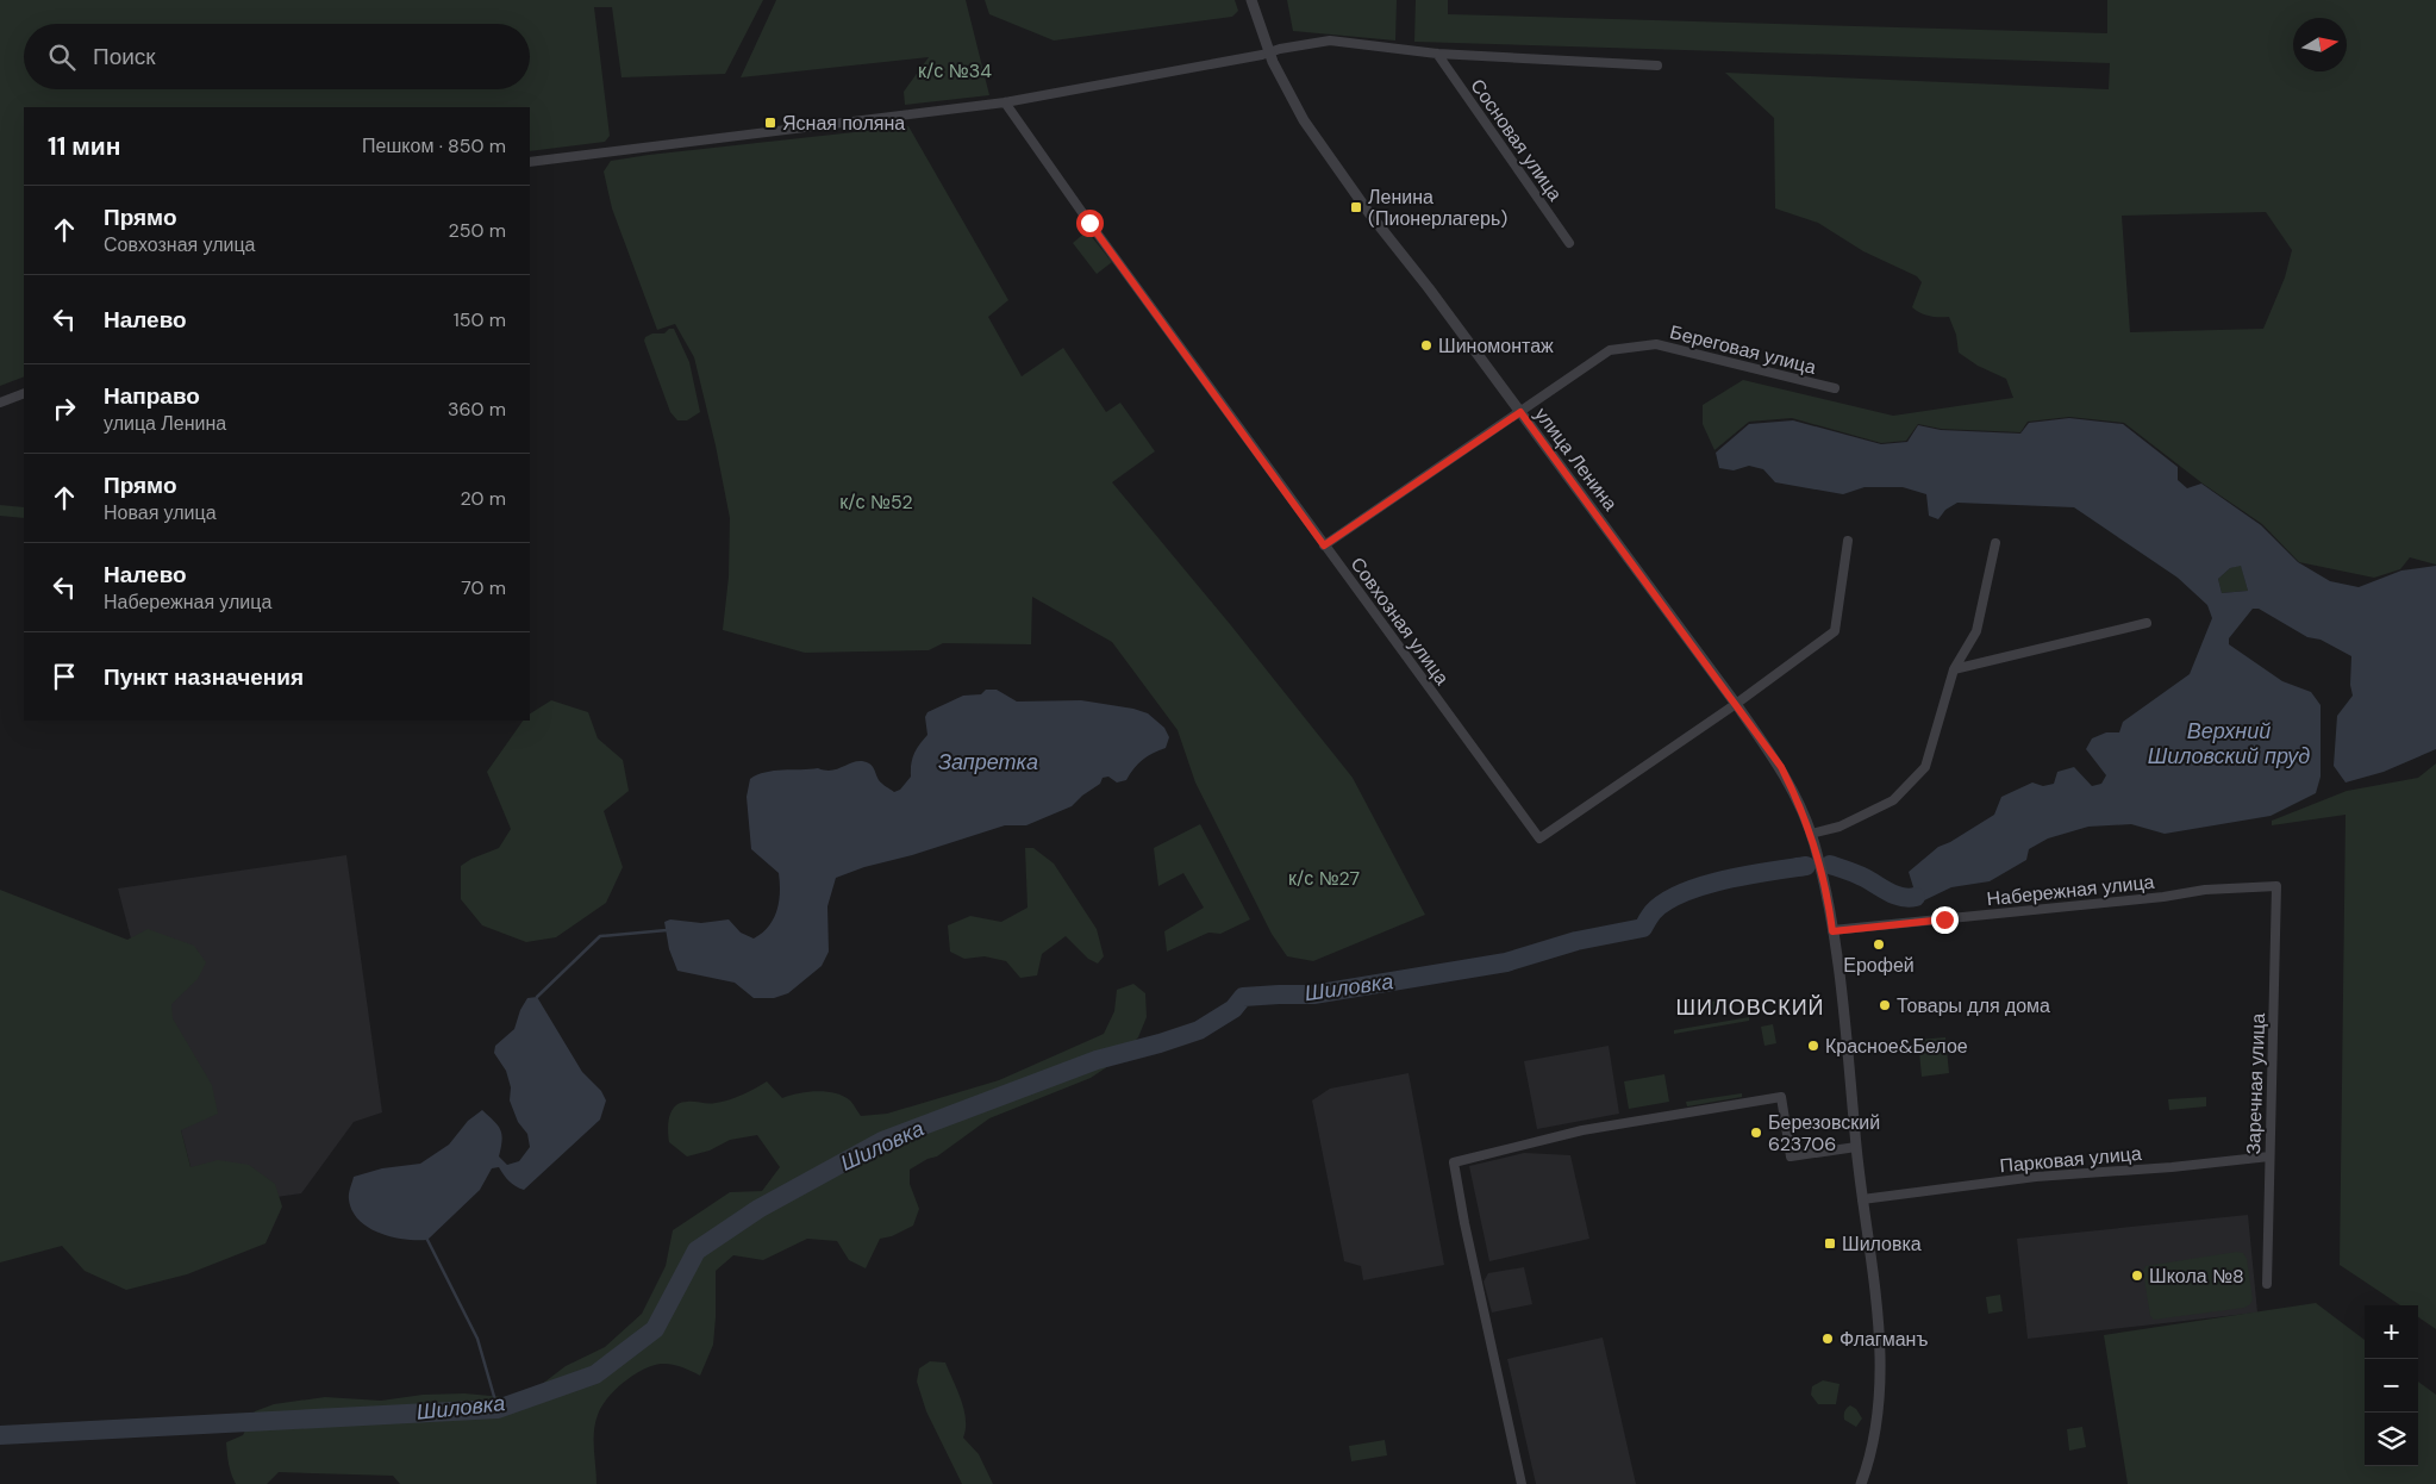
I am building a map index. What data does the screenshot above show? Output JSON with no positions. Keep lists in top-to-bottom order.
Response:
{
  "streets": {
    "street": [
      "Сосновая улица",
      "Береговая улица",
      "улица Ленина",
      "Совхозная улица",
      "Набережная улица",
      "Заречная улица",
      "Парковая улица"
    ]
  },
  "crossings": [
    ["Береговая улица", "улица Ленина"],
    ["Береговая улица", "Совхозная улица"],
    ["улица Ленина", "Совхозная улица"],
    ["улица Ленина", "Набережная улица"],
    ["улица Ленина", "Парковая улица"],
    ["Набережная улица", "Заречная улица"],
    ["Заречная улица", "Парковая улица"]
  ],
  "districts": ["ШИЛОВСКИЙ"],
  "water": ["Верхний Шиловский пруд", "Запретка", "Шиловка"],
  "parks": ["к/с №34", "к/с №52", "к/с №27"],
  "places": {
    "transit": ["Ясная поляна", "Ленина (Пионерлагерь)", "Шиловка"],
    "other": [
      "Шиномонтаж",
      "Ерофей",
      "Товары для дома",
      "Красное&Белое",
      "Березовский 623706",
      "Школа №8",
      "Флагманъ"
    ]
  },
  "north": "right",
  "page": {
    "search": "Поиск",
    "heading": ["11 мин", "Пешком · 850 m"],
    "list": [
      ["Прямо", "Совхозная улица", "250 m"],
      ["Налево", "150 m"],
      ["Направо", "улица Ленина", "360 m"],
      ["Прямо", "Новая улица", "20 m"],
      ["Налево", "Набережная улица", "70 m"],
      "Пункт назначения"
    ],
    "map_buttons": ["+", "−"]
  }
}
